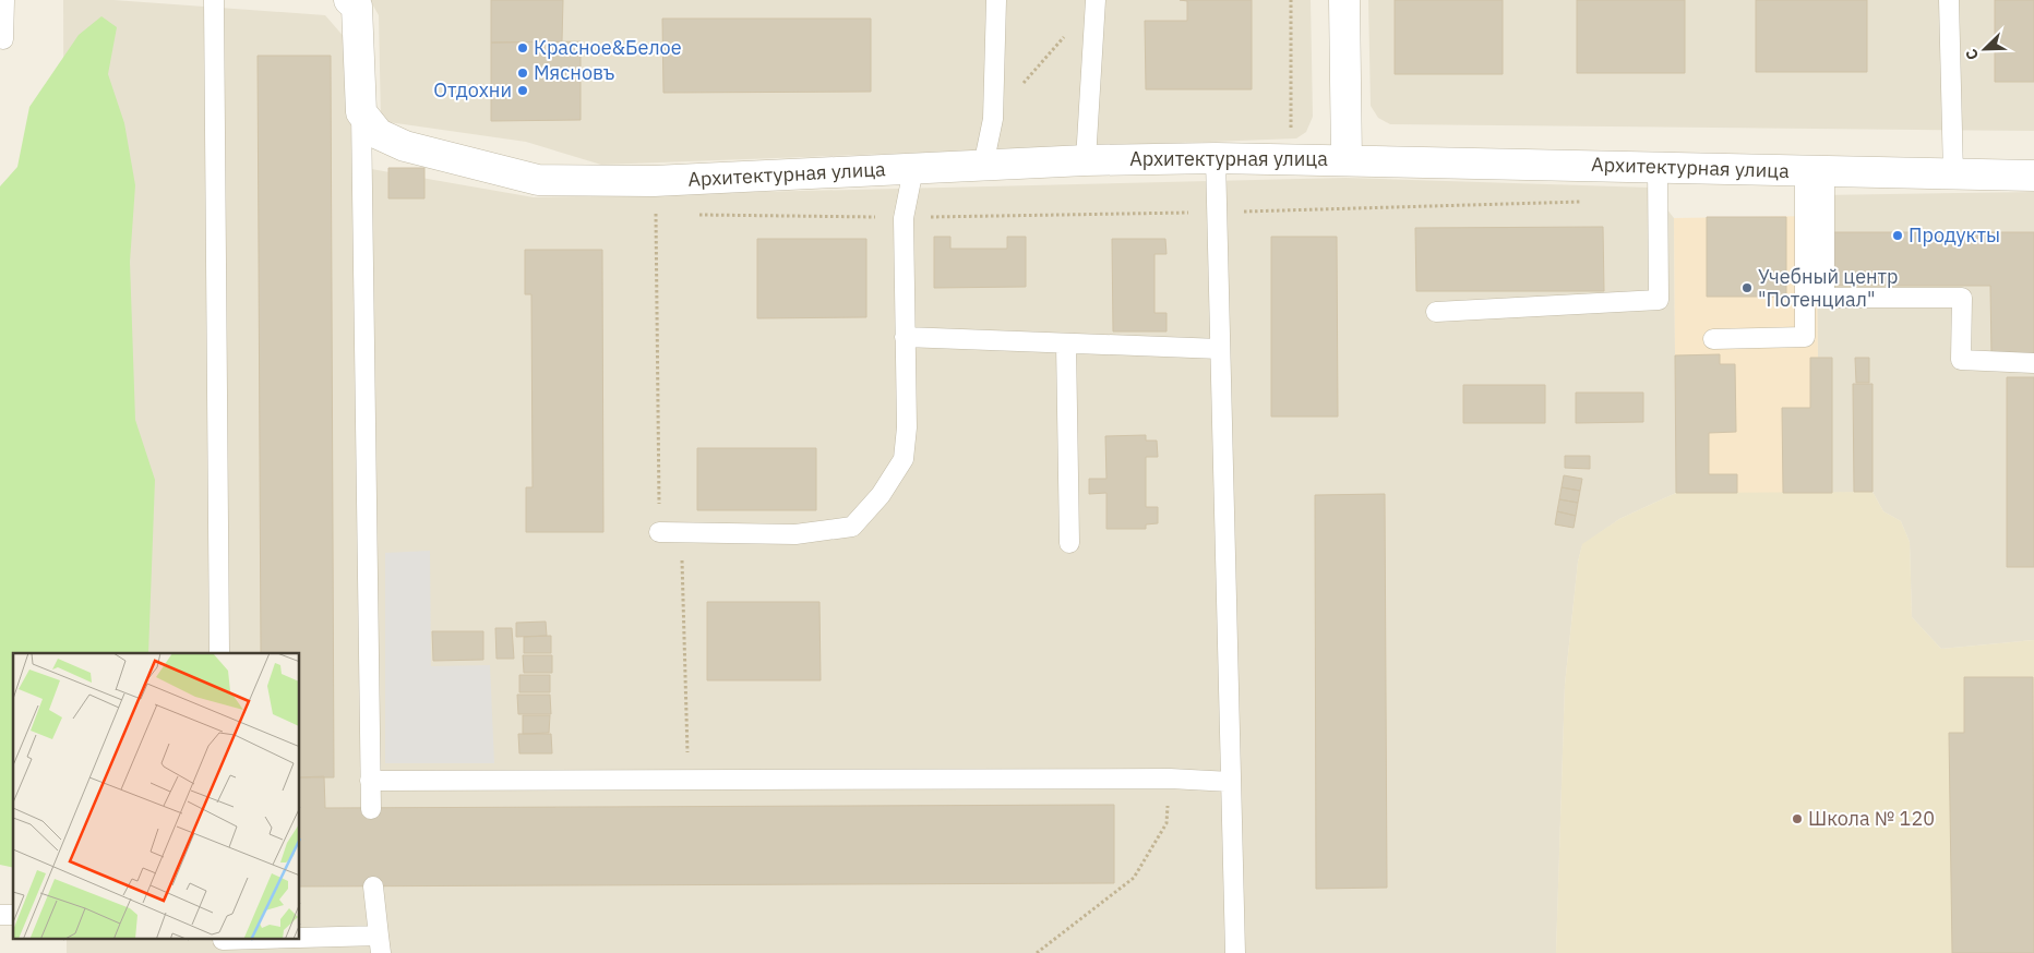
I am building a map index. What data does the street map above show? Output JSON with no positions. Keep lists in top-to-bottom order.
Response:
{
  "streets": {
    "street": ["Архитектурная улица"]
  },
  "places": [
    "Красное&Белое",
    "Мясновъ",
    "Отдохни",
    "Продукты",
    "Учебный центр \"Потенциал\"",
    "Школа № 120"
  ],
  "north": "bottom left"
}
